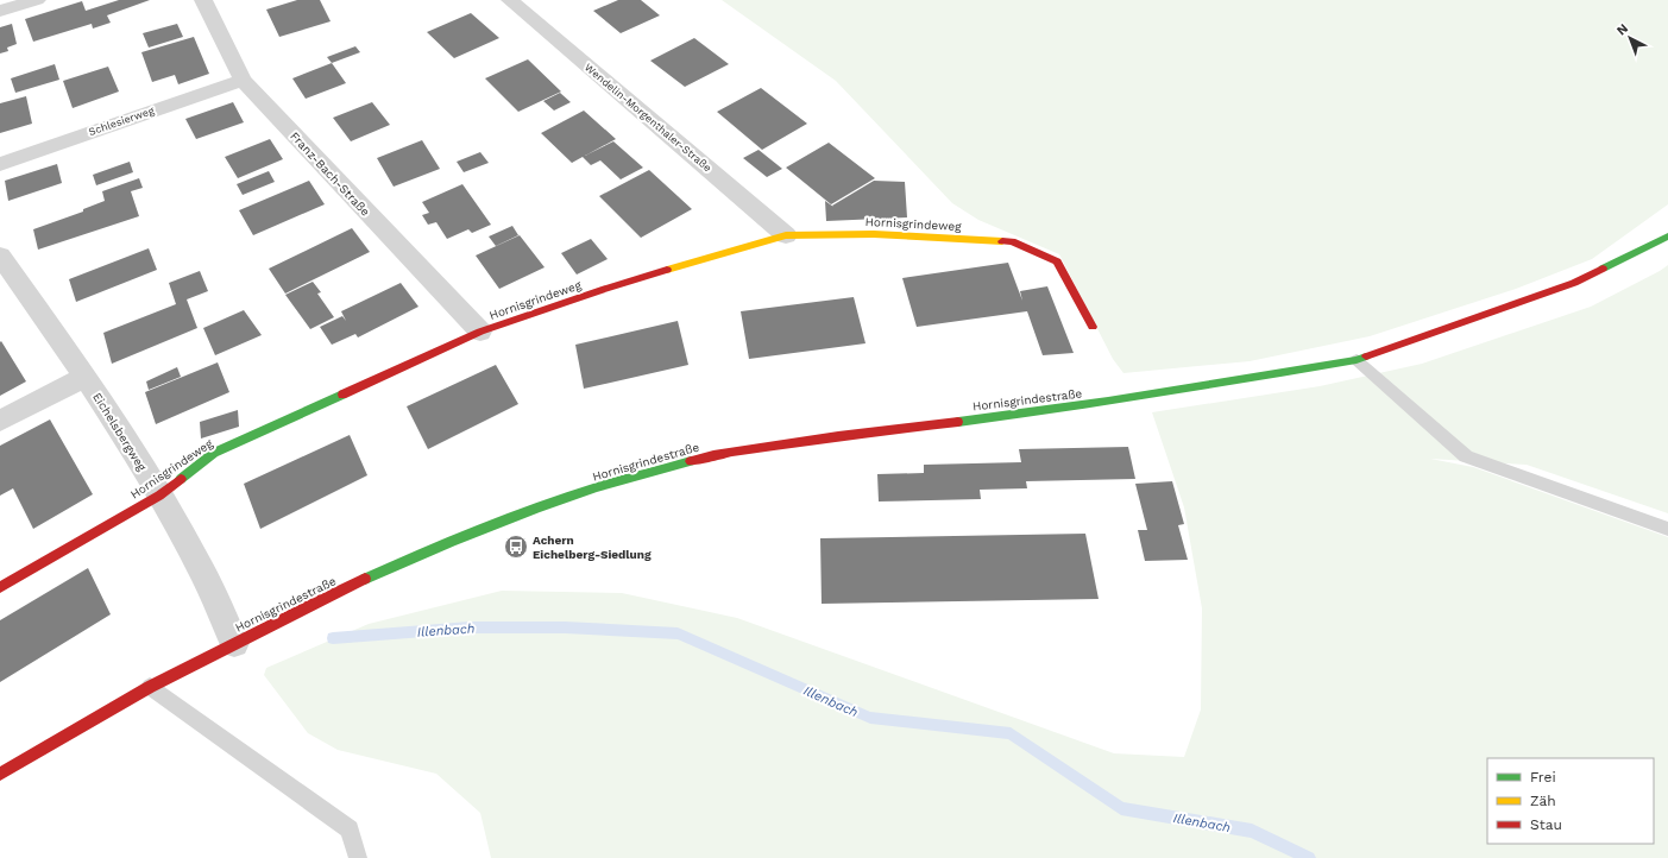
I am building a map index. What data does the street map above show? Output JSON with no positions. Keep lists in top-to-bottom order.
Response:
{
  "streets": {
    "main road": ["Hornisgrindeweg", "Hornisgrindestraße"],
    "street": [
      "Wendelin-Morgenthaler-Straße",
      "Schlesierweg",
      "Franz-Bach-Straße",
      "Eichelsbergweg"
    ]
  },
  "crossings": [
    ["Wendelin-Morgenthaler-Straße", "Hornisgrindeweg"],
    ["Schlesierweg", "Franz-Bach-Straße"],
    ["Franz-Bach-Straße", "Hornisgrindeweg"],
    ["Hornisgrindeweg", "Eichelsbergweg"],
    ["Hornisgrindestraße", "Eichelsbergweg"]
  ],
  "water": ["Illenbach"],
  "places": {
    "bus stop": ["Achern Eichelberg-Siedlung"]
  },
  "legend": ["Frei", "Zäh", "Stau"],
  "north": "top left"
}
